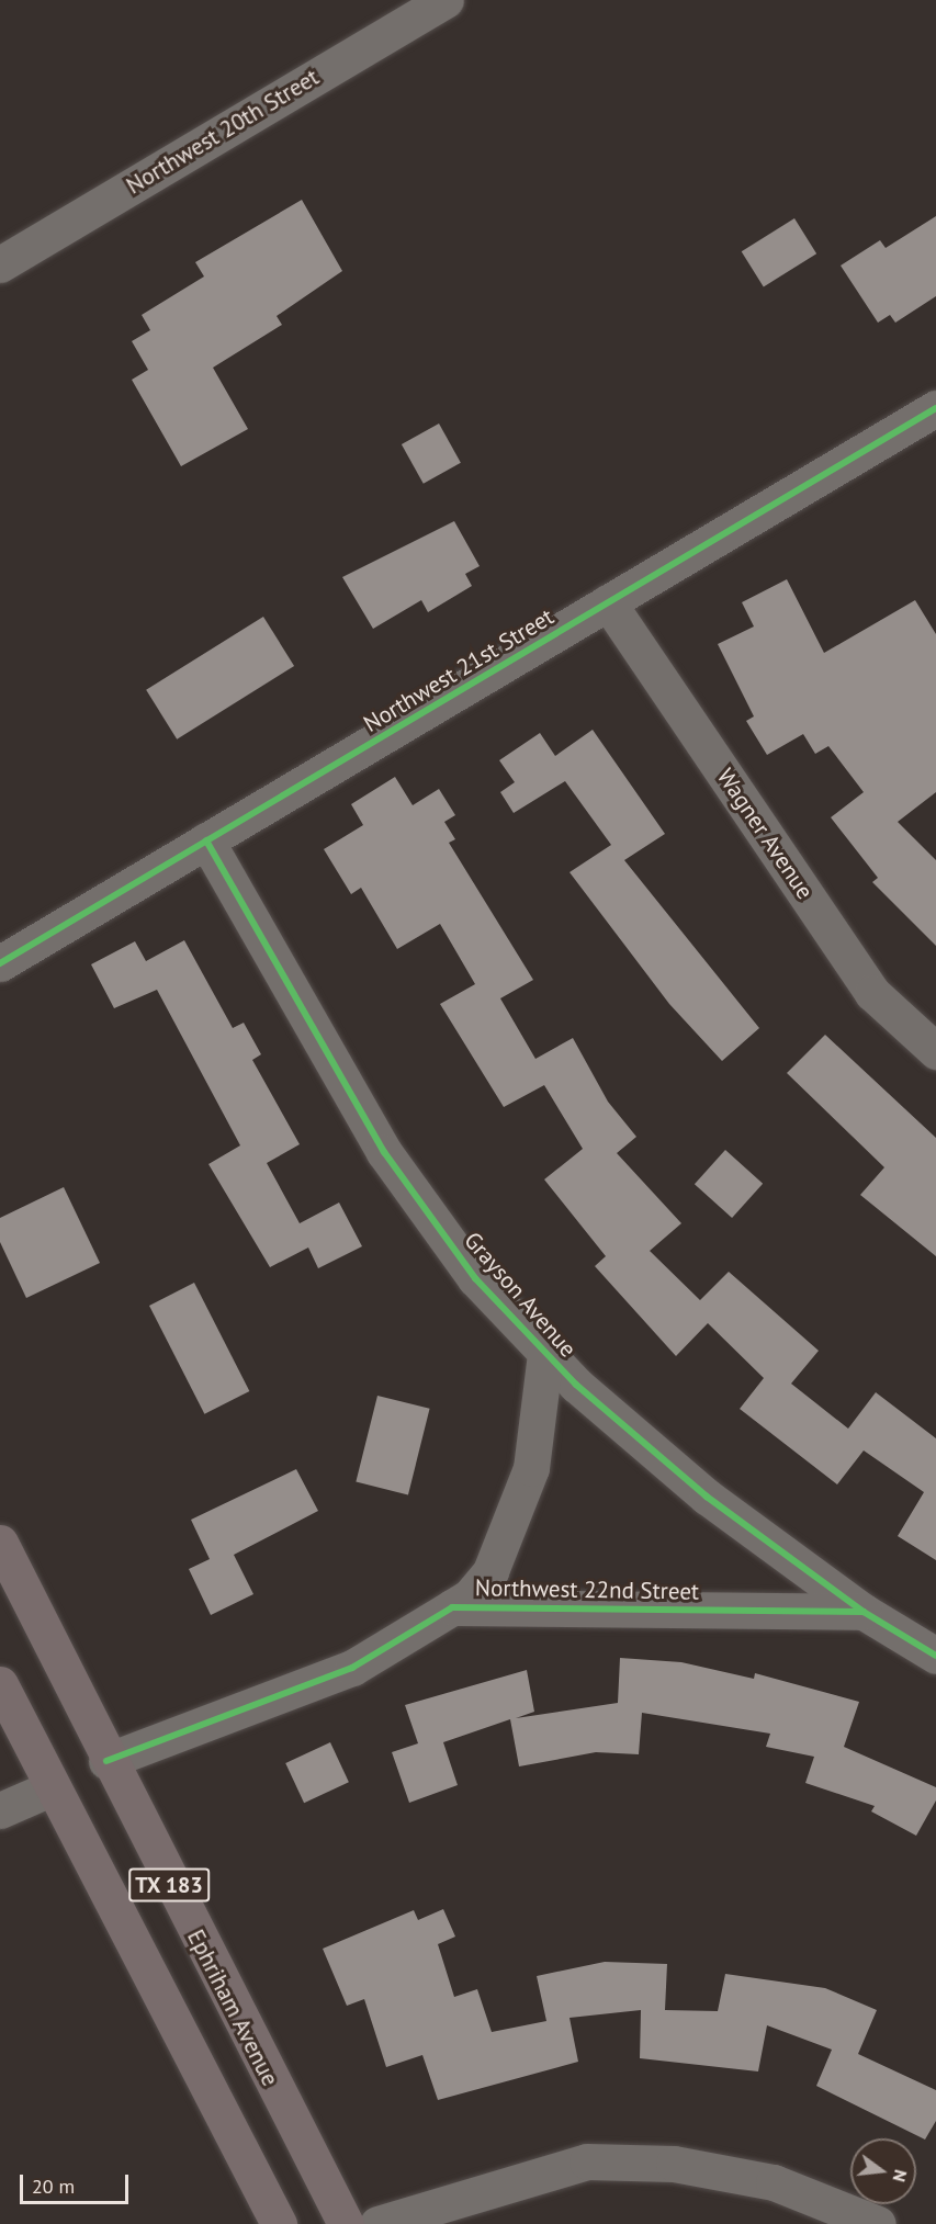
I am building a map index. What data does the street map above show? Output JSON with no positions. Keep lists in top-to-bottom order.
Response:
{
  "streets": {
    "main road": ["TX 183", "Ephriham Avenue"],
    "street": [
      "Northwest 20th Street",
      "Northwest 21st Street",
      "Wagner Avenue",
      "Grayson Avenue",
      "Northwest 22nd Street"
    ]
  },
  "crossings": [
    ["Northwest 21st Street", "Wagner Avenue"],
    ["Northwest 21st Street", "Grayson Avenue"],
    ["Grayson Avenue", "Northwest 22nd Street"],
    ["Northwest 22nd Street", "Ephriham Avenue"]
  ],
  "scale_bar": "20 m",
  "north": "right"
}
